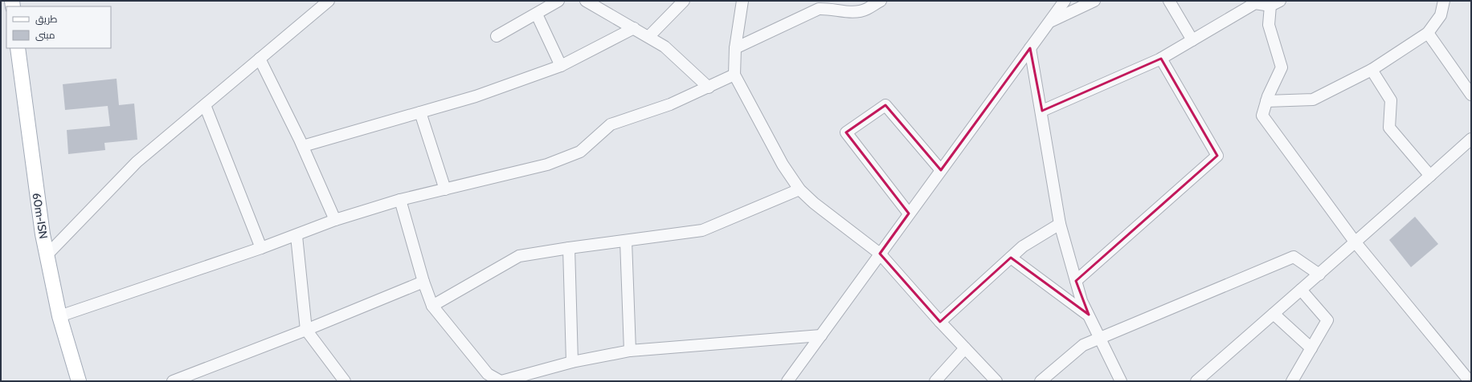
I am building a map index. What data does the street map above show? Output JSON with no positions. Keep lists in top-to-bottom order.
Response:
{
  "streets": {
    "main road": ["60m-ISN"]
  },
  "legend": ["طريق", "مبنى"]
}
